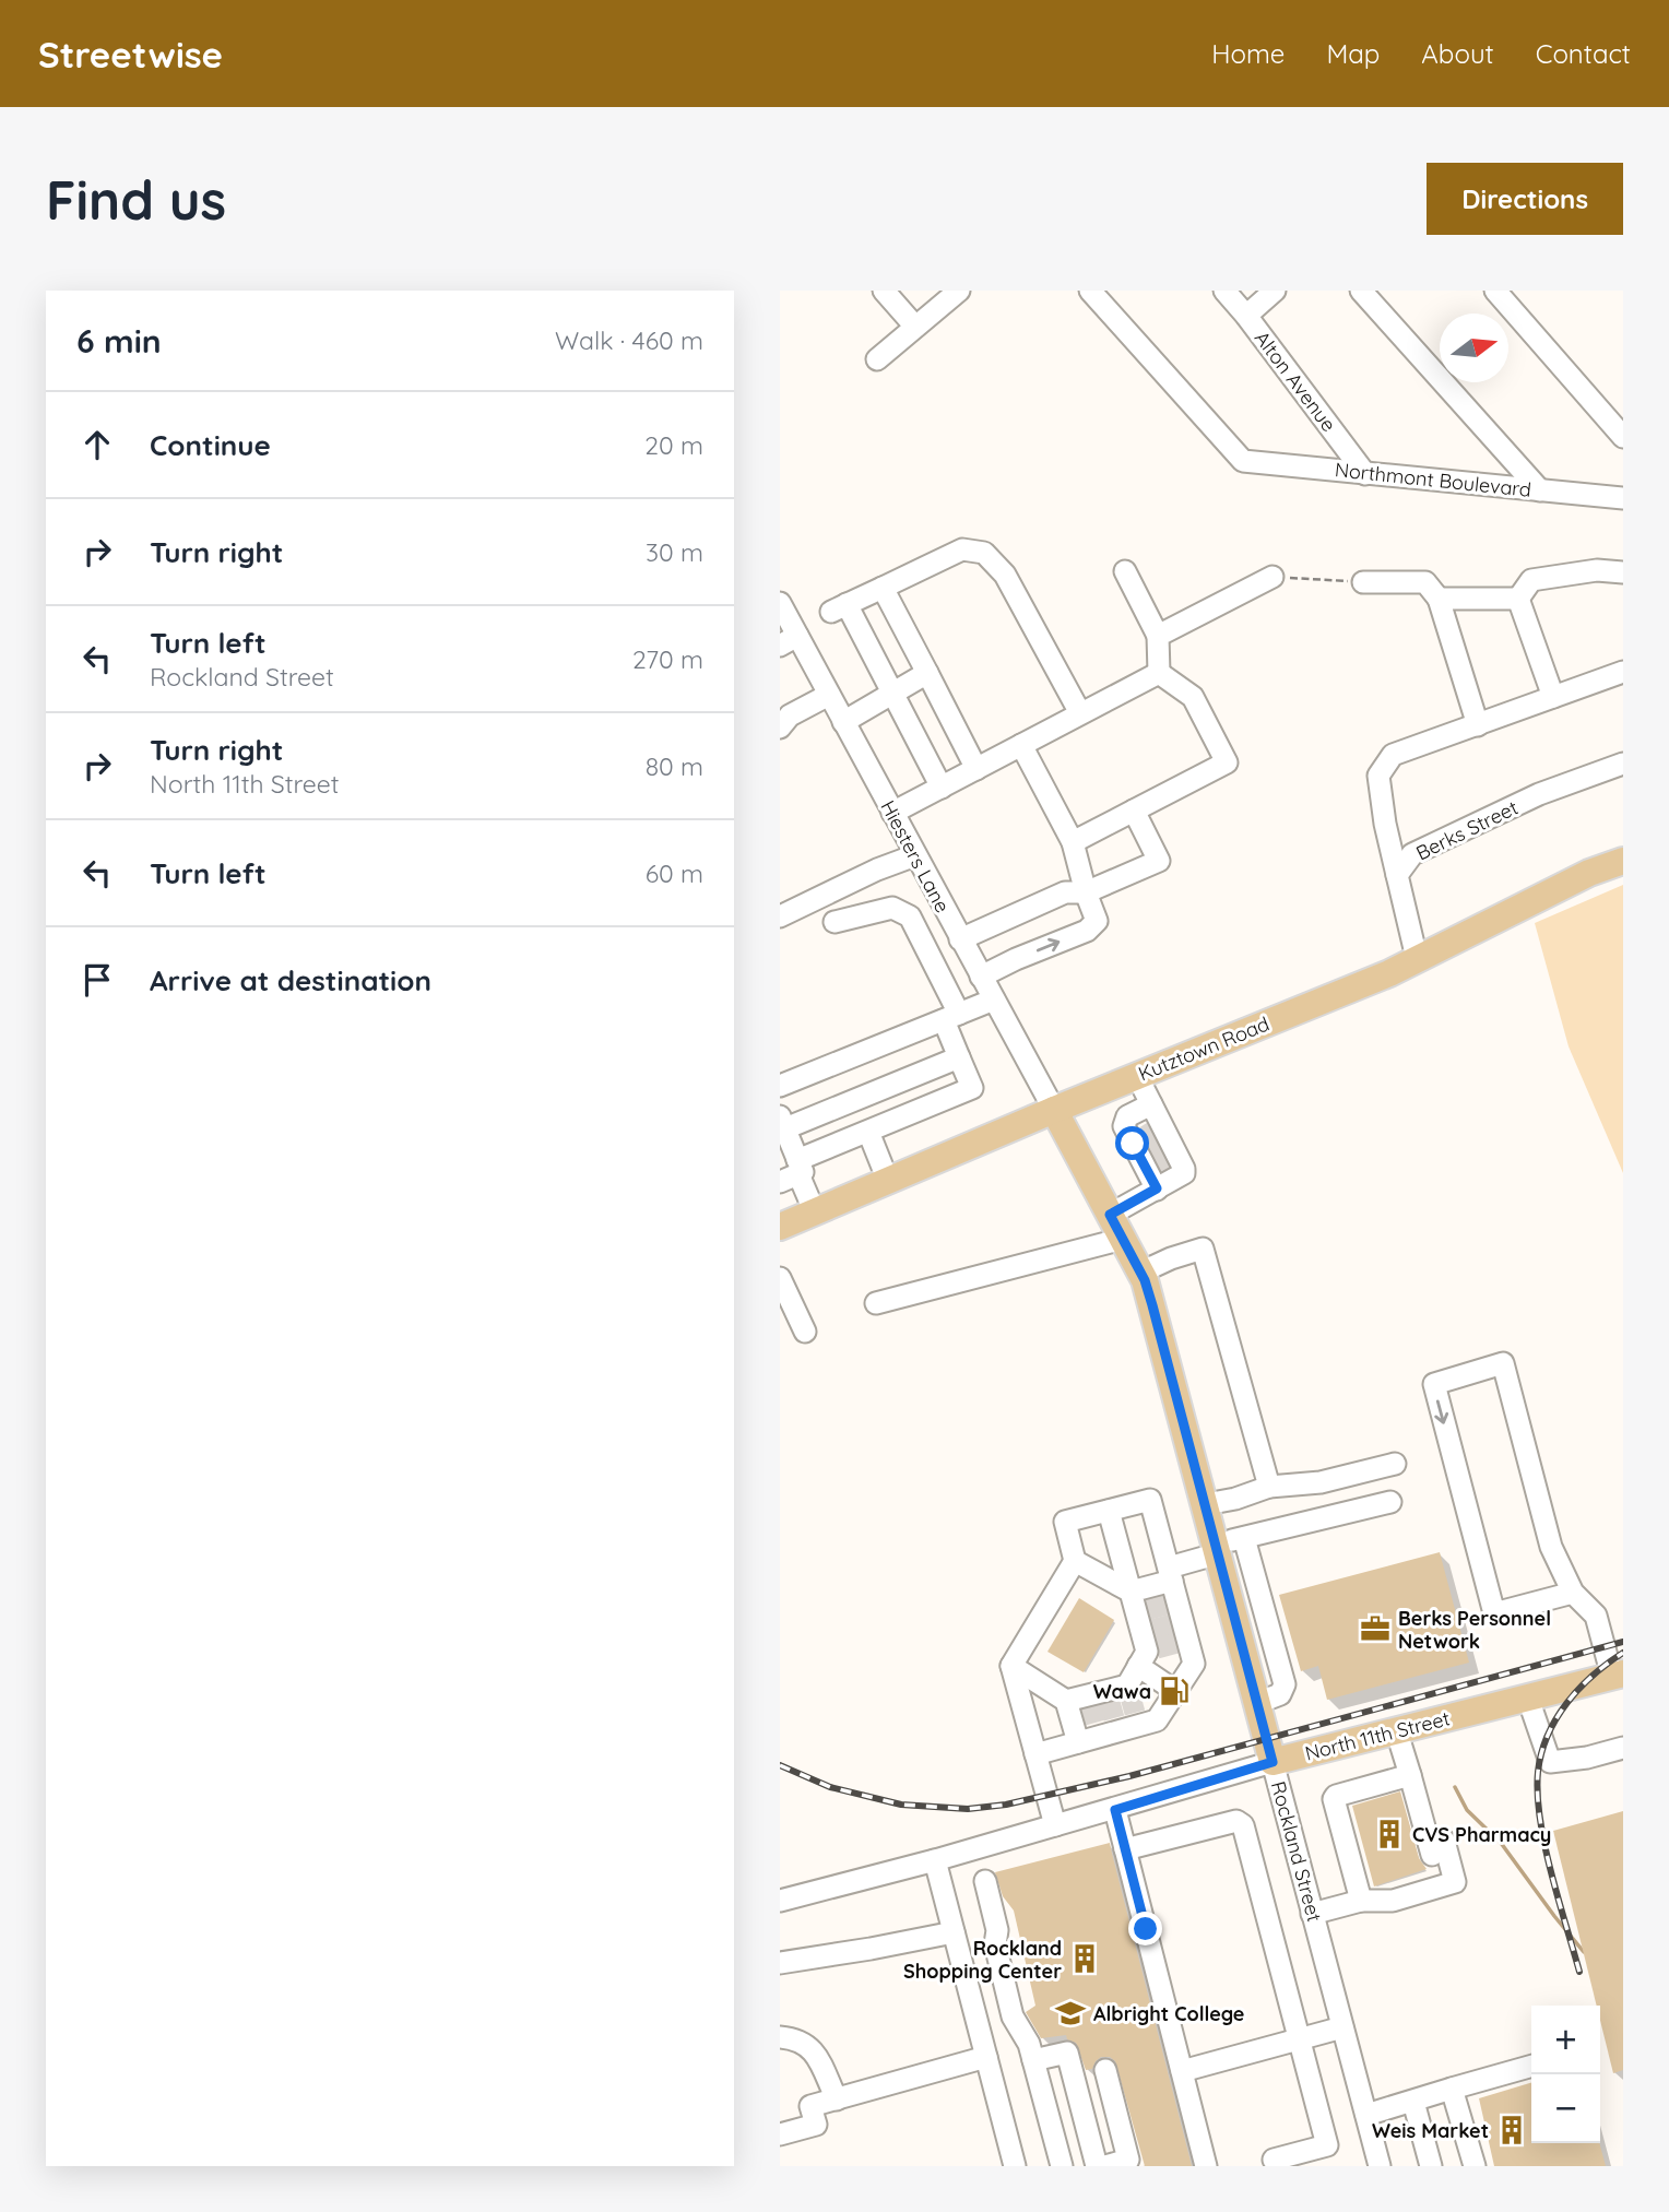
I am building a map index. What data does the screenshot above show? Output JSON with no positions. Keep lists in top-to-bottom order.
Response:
{
  "streets": {
    "main road": ["Kutztown Road", "North 11th Street", "Rockland Street"],
    "street": [
      "Alton Avenue",
      "Northmont Boulevard",
      "Berks Street",
      "Hiesters Lane"
    ]
  },
  "crossings": [
    ["Alton Avenue", "Northmont Boulevard"],
    ["Berks Street", "Kutztown Road"],
    ["Hiesters Lane", "Kutztown Road"],
    ["Hiesters Lane", "Rockland Street"],
    ["Kutztown Road", "Rockland Street"],
    ["North 11th Street", "Rockland Street"]
  ],
  "places": {
    "office": ["Berks Personnel Network"],
    "fuel station": ["Wawa"],
    "building": ["CVS Pharmacy", "Rockland Shopping Center", "Weis Market"],
    "school or university": ["Albright College"]
  },
  "north": "right",
  "page": {
    "header": "Streetwise",
    "nav": [
      "Home",
      "Map",
      "About",
      "Contact"
    ],
    "buttons": "Directions",
    "title": "Find us",
    "heading": ["6 min", "Walk · 460 m"],
    "list": [
      ["Continue", "20 m"],
      ["Turn right", "30 m"],
      ["Turn left", "Rockland Street", "270 m"],
      ["Turn right", "North 11th Street", "80 m"],
      ["Turn left", "60 m"],
      "Arrive at destination"
    ],
    "map_buttons": ["+", "−"]
  }
}
